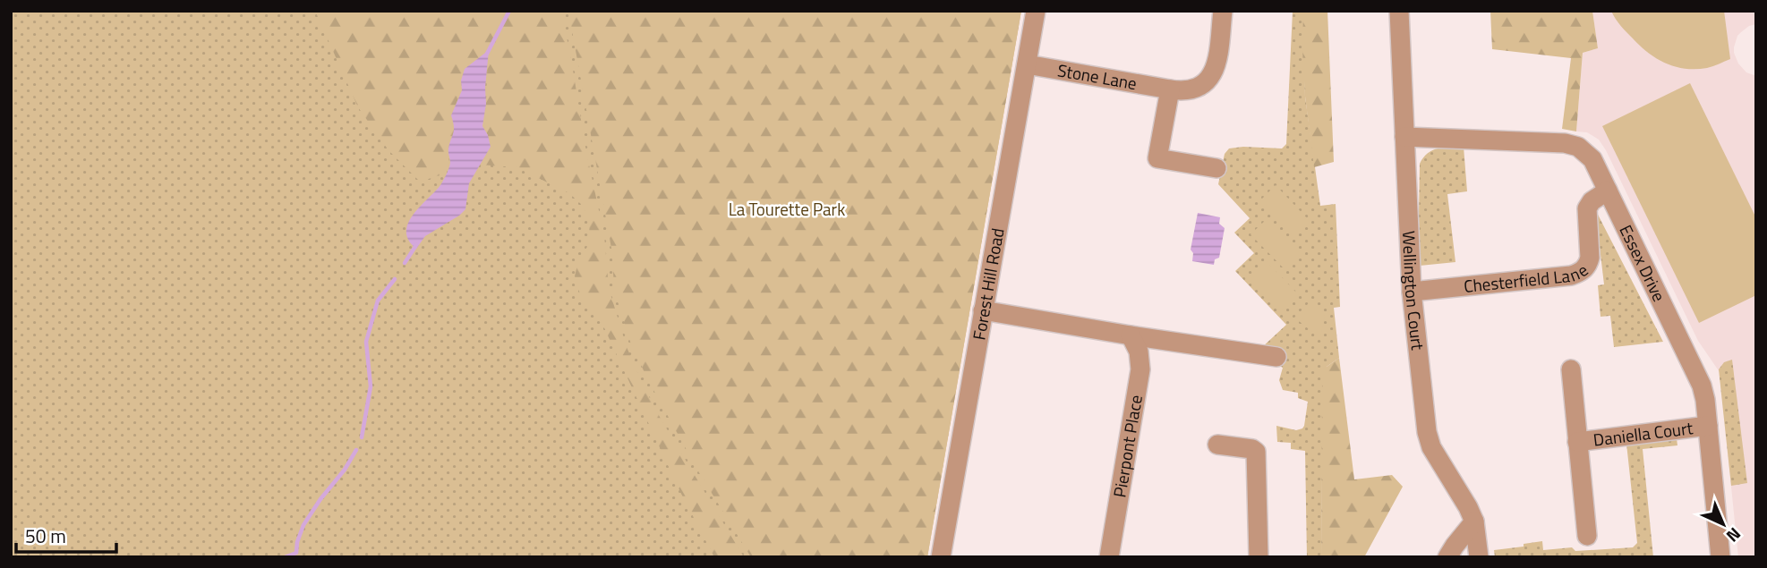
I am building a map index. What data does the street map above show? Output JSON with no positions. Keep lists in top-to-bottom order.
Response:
{
  "streets": {
    "street": [
      "Stone Lane",
      "Essex Drive",
      "Chesterfield Lane",
      "Forest Hill Road",
      "Wellington Court",
      "Daniella Court",
      "Pierpont Place"
    ]
  },
  "crossings": [
    ["Stone Lane", "Forest Hill Road"],
    ["Essex Drive", "Chesterfield Lane"],
    ["Essex Drive", "Wellington Court"],
    ["Essex Drive", "Daniella Court"],
    ["Chesterfield Lane", "Wellington Court"]
  ],
  "parks": ["La Tourette Park"],
  "scale_bar": "50 m",
  "north": "bottom right"
}
